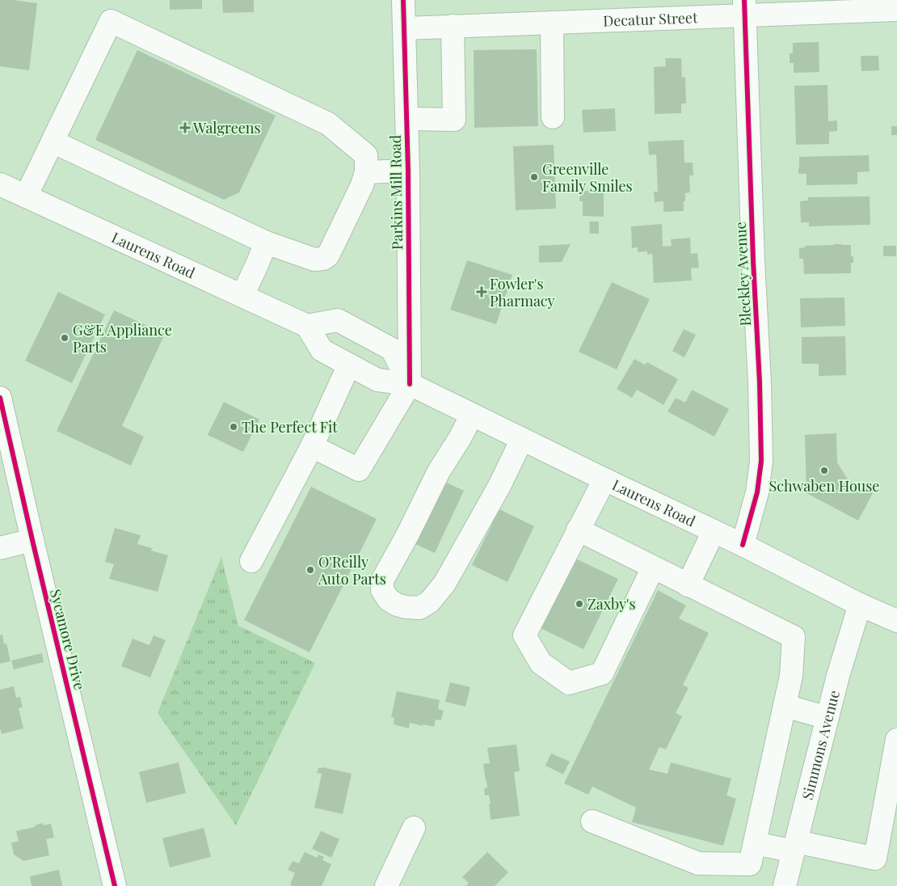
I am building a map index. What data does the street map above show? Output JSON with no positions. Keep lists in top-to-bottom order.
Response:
{
  "streets": {
    "street": [
      "Decatur Street",
      "Parkins Mill Road",
      "Laurens Road",
      "Bleckley Avenue",
      "Sycamore Drive",
      "Simmons Avenue"
    ]
  },
  "crossings": [
    ["Decatur Street", "Parkins Mill Road"],
    ["Decatur Street", "Bleckley Avenue"],
    ["Parkins Mill Road", "Laurens Road"],
    ["Laurens Road", "Bleckley Avenue"],
    ["Laurens Road", "Simmons Avenue"]
  ],
  "places": {
    "health": ["Walgreens", "Fowler's Pharmacy"],
    "other": [
      "Greenville Family Smiles",
      "G&E Appliance Parts",
      "The Perfect Fit",
      "Schwaben House",
      "O'Reilly Auto Parts",
      "Zaxby's"
    ]
  }
}
